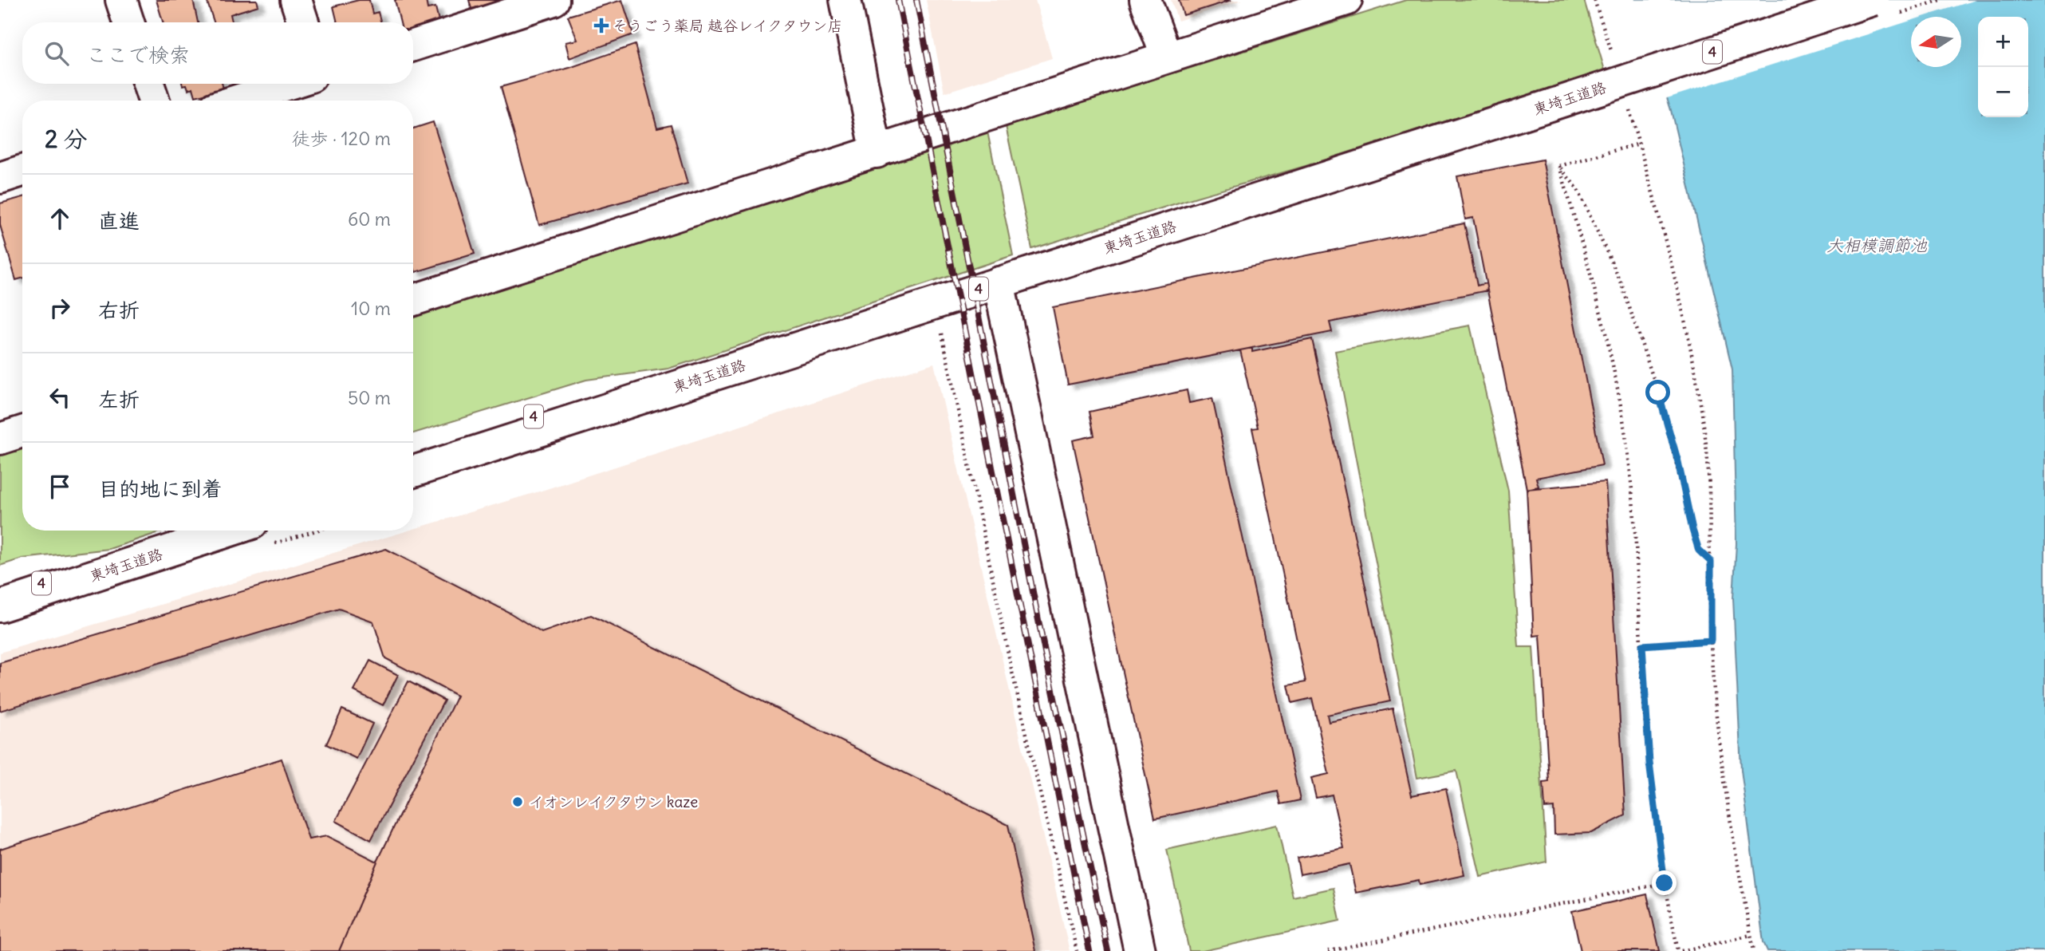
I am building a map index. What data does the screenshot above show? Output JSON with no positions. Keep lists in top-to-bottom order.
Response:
{
  "streets": {
    "main road": ["4", "東埼玉道路"]
  },
  "crossings": [
    ["4", "東埼玉道路"]
  ],
  "water": ["大相模調節池"],
  "places": {
    "health": ["そうごう薬局 越谷レイクタウン店"],
    "other": ["イオンレイクタウン kaze"]
  },
  "north": "left",
  "page": {
    "map_buttons": ["+", "−"],
    "search": "ここで検索",
    "heading": ["2 分", "徒歩 · 120 m"],
    "list": [
      ["直進", "60 m"],
      ["右折", "10 m"],
      ["左折", "50 m"],
      "目的地に到着"
    ]
  }
}
